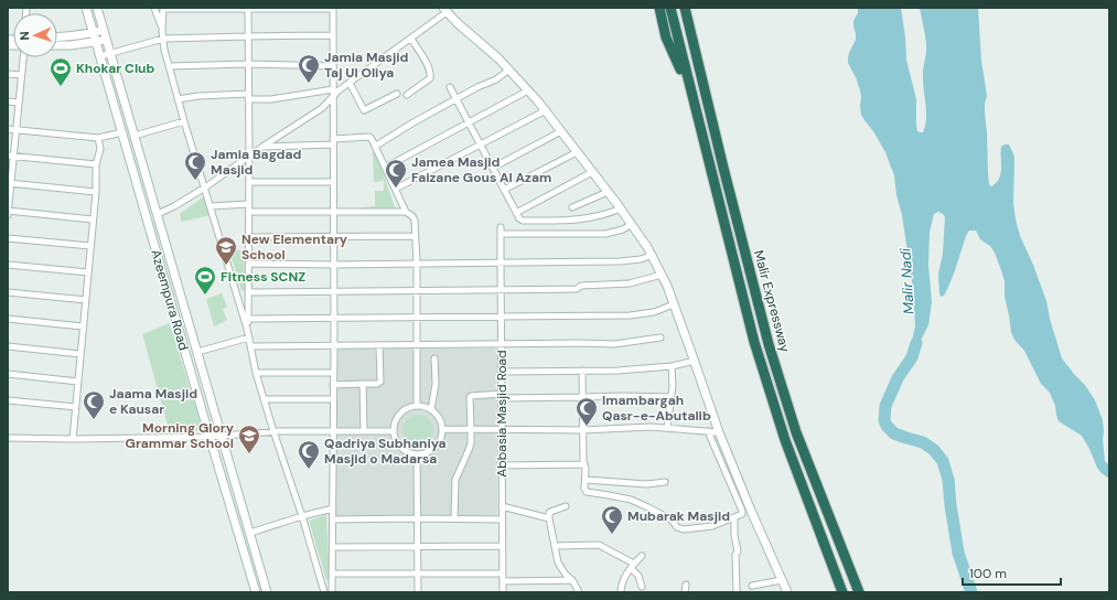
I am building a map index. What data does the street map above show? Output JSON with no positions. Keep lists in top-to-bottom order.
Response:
{
  "streets": {
    "highway": ["Malir Expressway"],
    "main road": ["Azeempura Road"],
    "street": ["Abbasia Masjid Road"]
  },
  "water": ["Malir Nadi"],
  "places": {
    "mosque": [
      "Jamia Masjid Taj Ul Oliya",
      "Jamia Bagdad Masjid",
      "Jamea Masjid Faizane Gous Al Azam",
      "Jaama Masjid e Kausar",
      "Imambargah Qasr-e-Abutalib",
      "Qadriya Subhaniya Masjid o Madarsa",
      "Mubarak Masjid"
    ],
    "sports": ["Khokar Club", "Fitness SCNZ"],
    "school or university": ["New Elementary School", "Morning Glory Grammar School"]
  },
  "scale_bar": "100 m",
  "north": "left"
}
